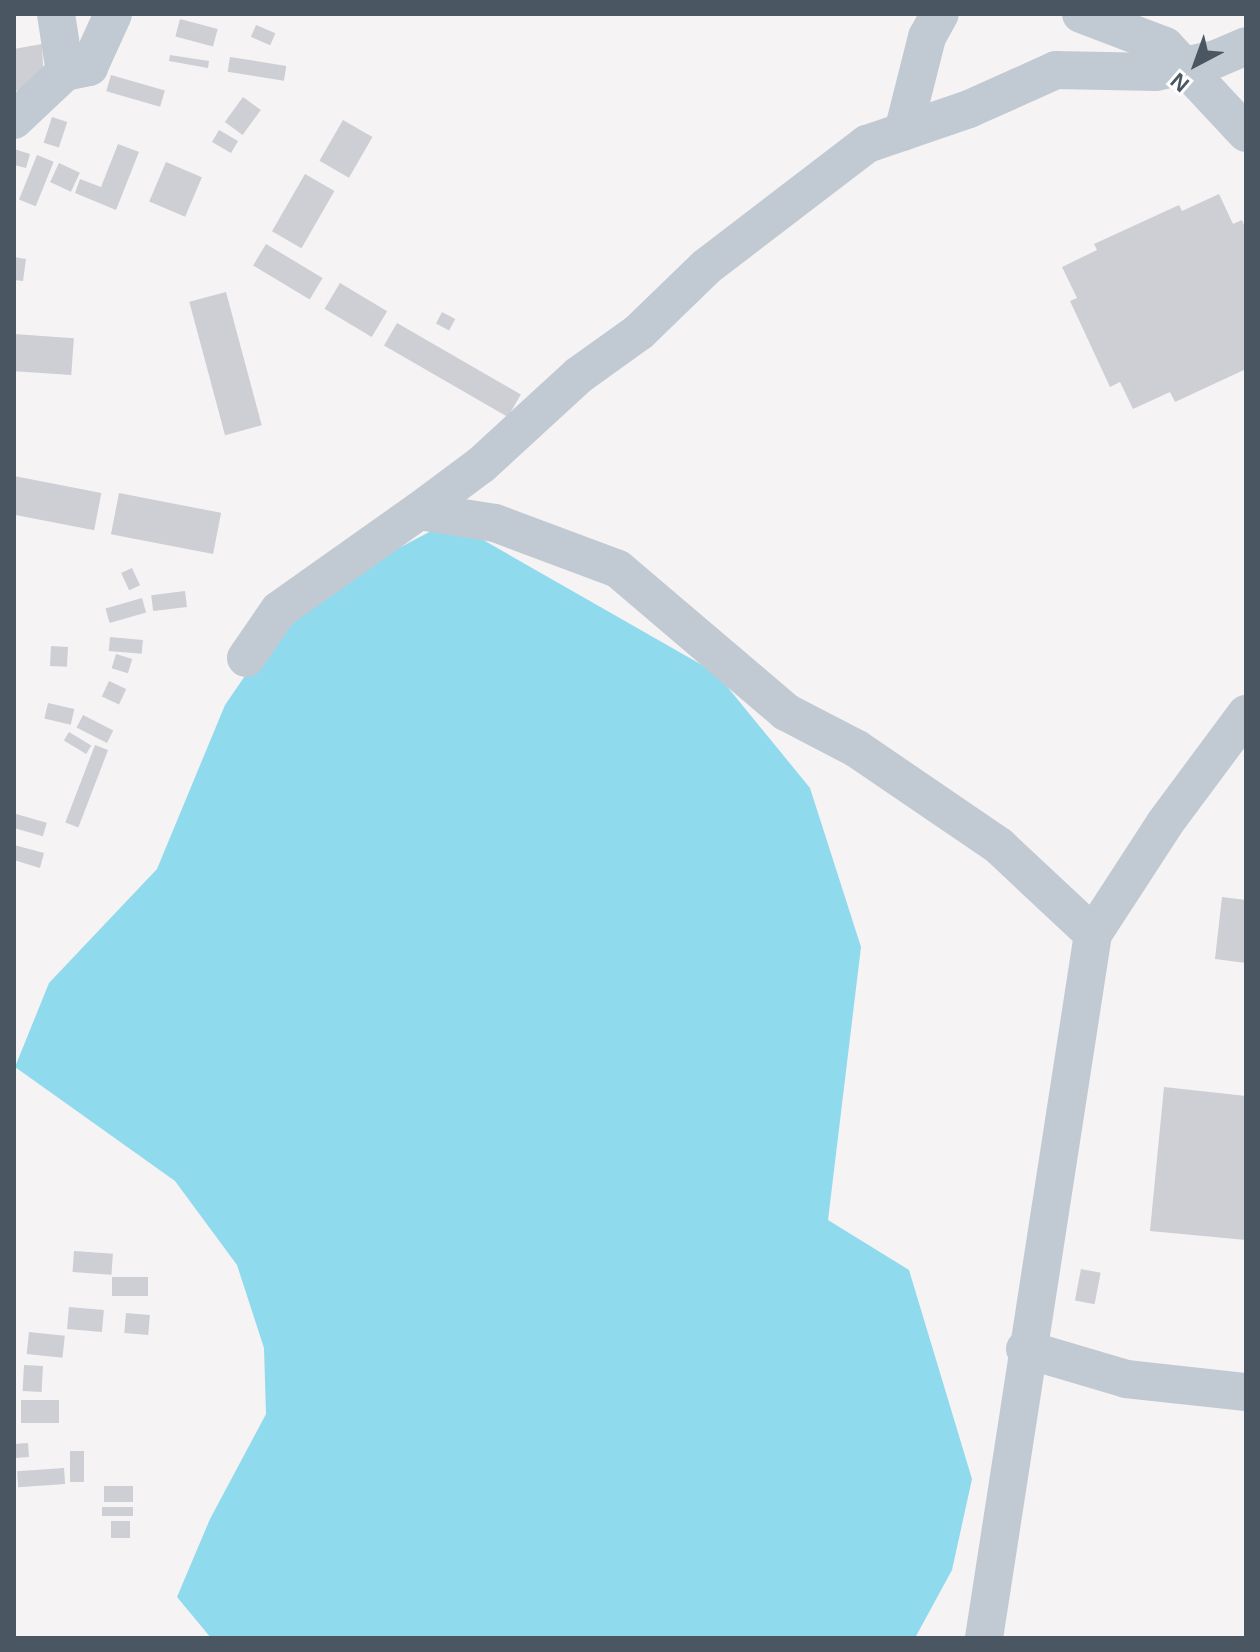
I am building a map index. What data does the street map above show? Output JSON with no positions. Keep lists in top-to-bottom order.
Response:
{
  "north": "bottom left"
}
